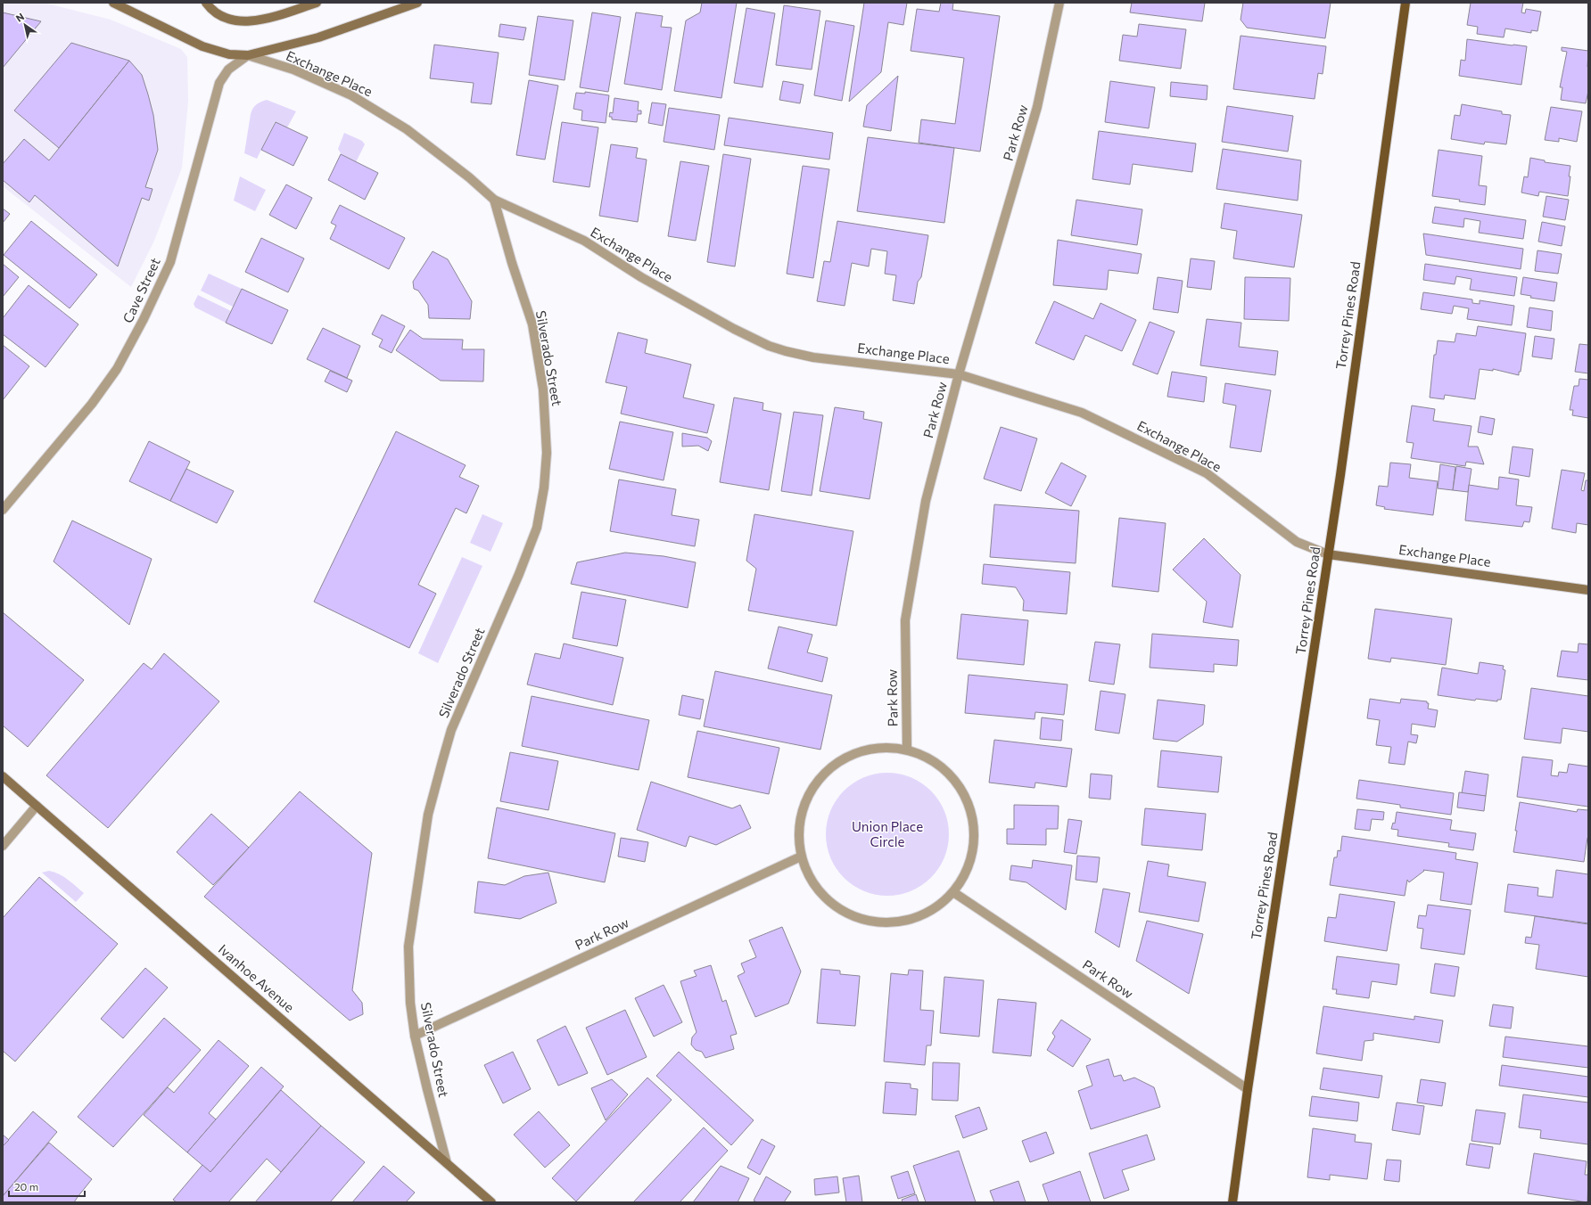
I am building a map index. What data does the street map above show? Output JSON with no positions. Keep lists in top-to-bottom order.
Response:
{
  "streets": {
    "main road": ["Torrey Pines Road"],
    "street": [
      "Exchange Place",
      "Park Row",
      "Cave Street",
      "Silverado Street",
      "Ivanhoe Avenue"
    ]
  },
  "crossings": [
    ["Exchange Place", "Park Row"],
    ["Exchange Place", "Cave Street"],
    ["Exchange Place", "Torrey Pines Road"],
    ["Exchange Place", "Silverado Street"],
    ["Park Row", "Torrey Pines Road"],
    ["Park Row", "Silverado Street"],
    ["Silverado Street", "Ivanhoe Avenue"]
  ],
  "parks": ["Union Place Circle"],
  "scale_bar": "20 m",
  "north": "top left"
}
